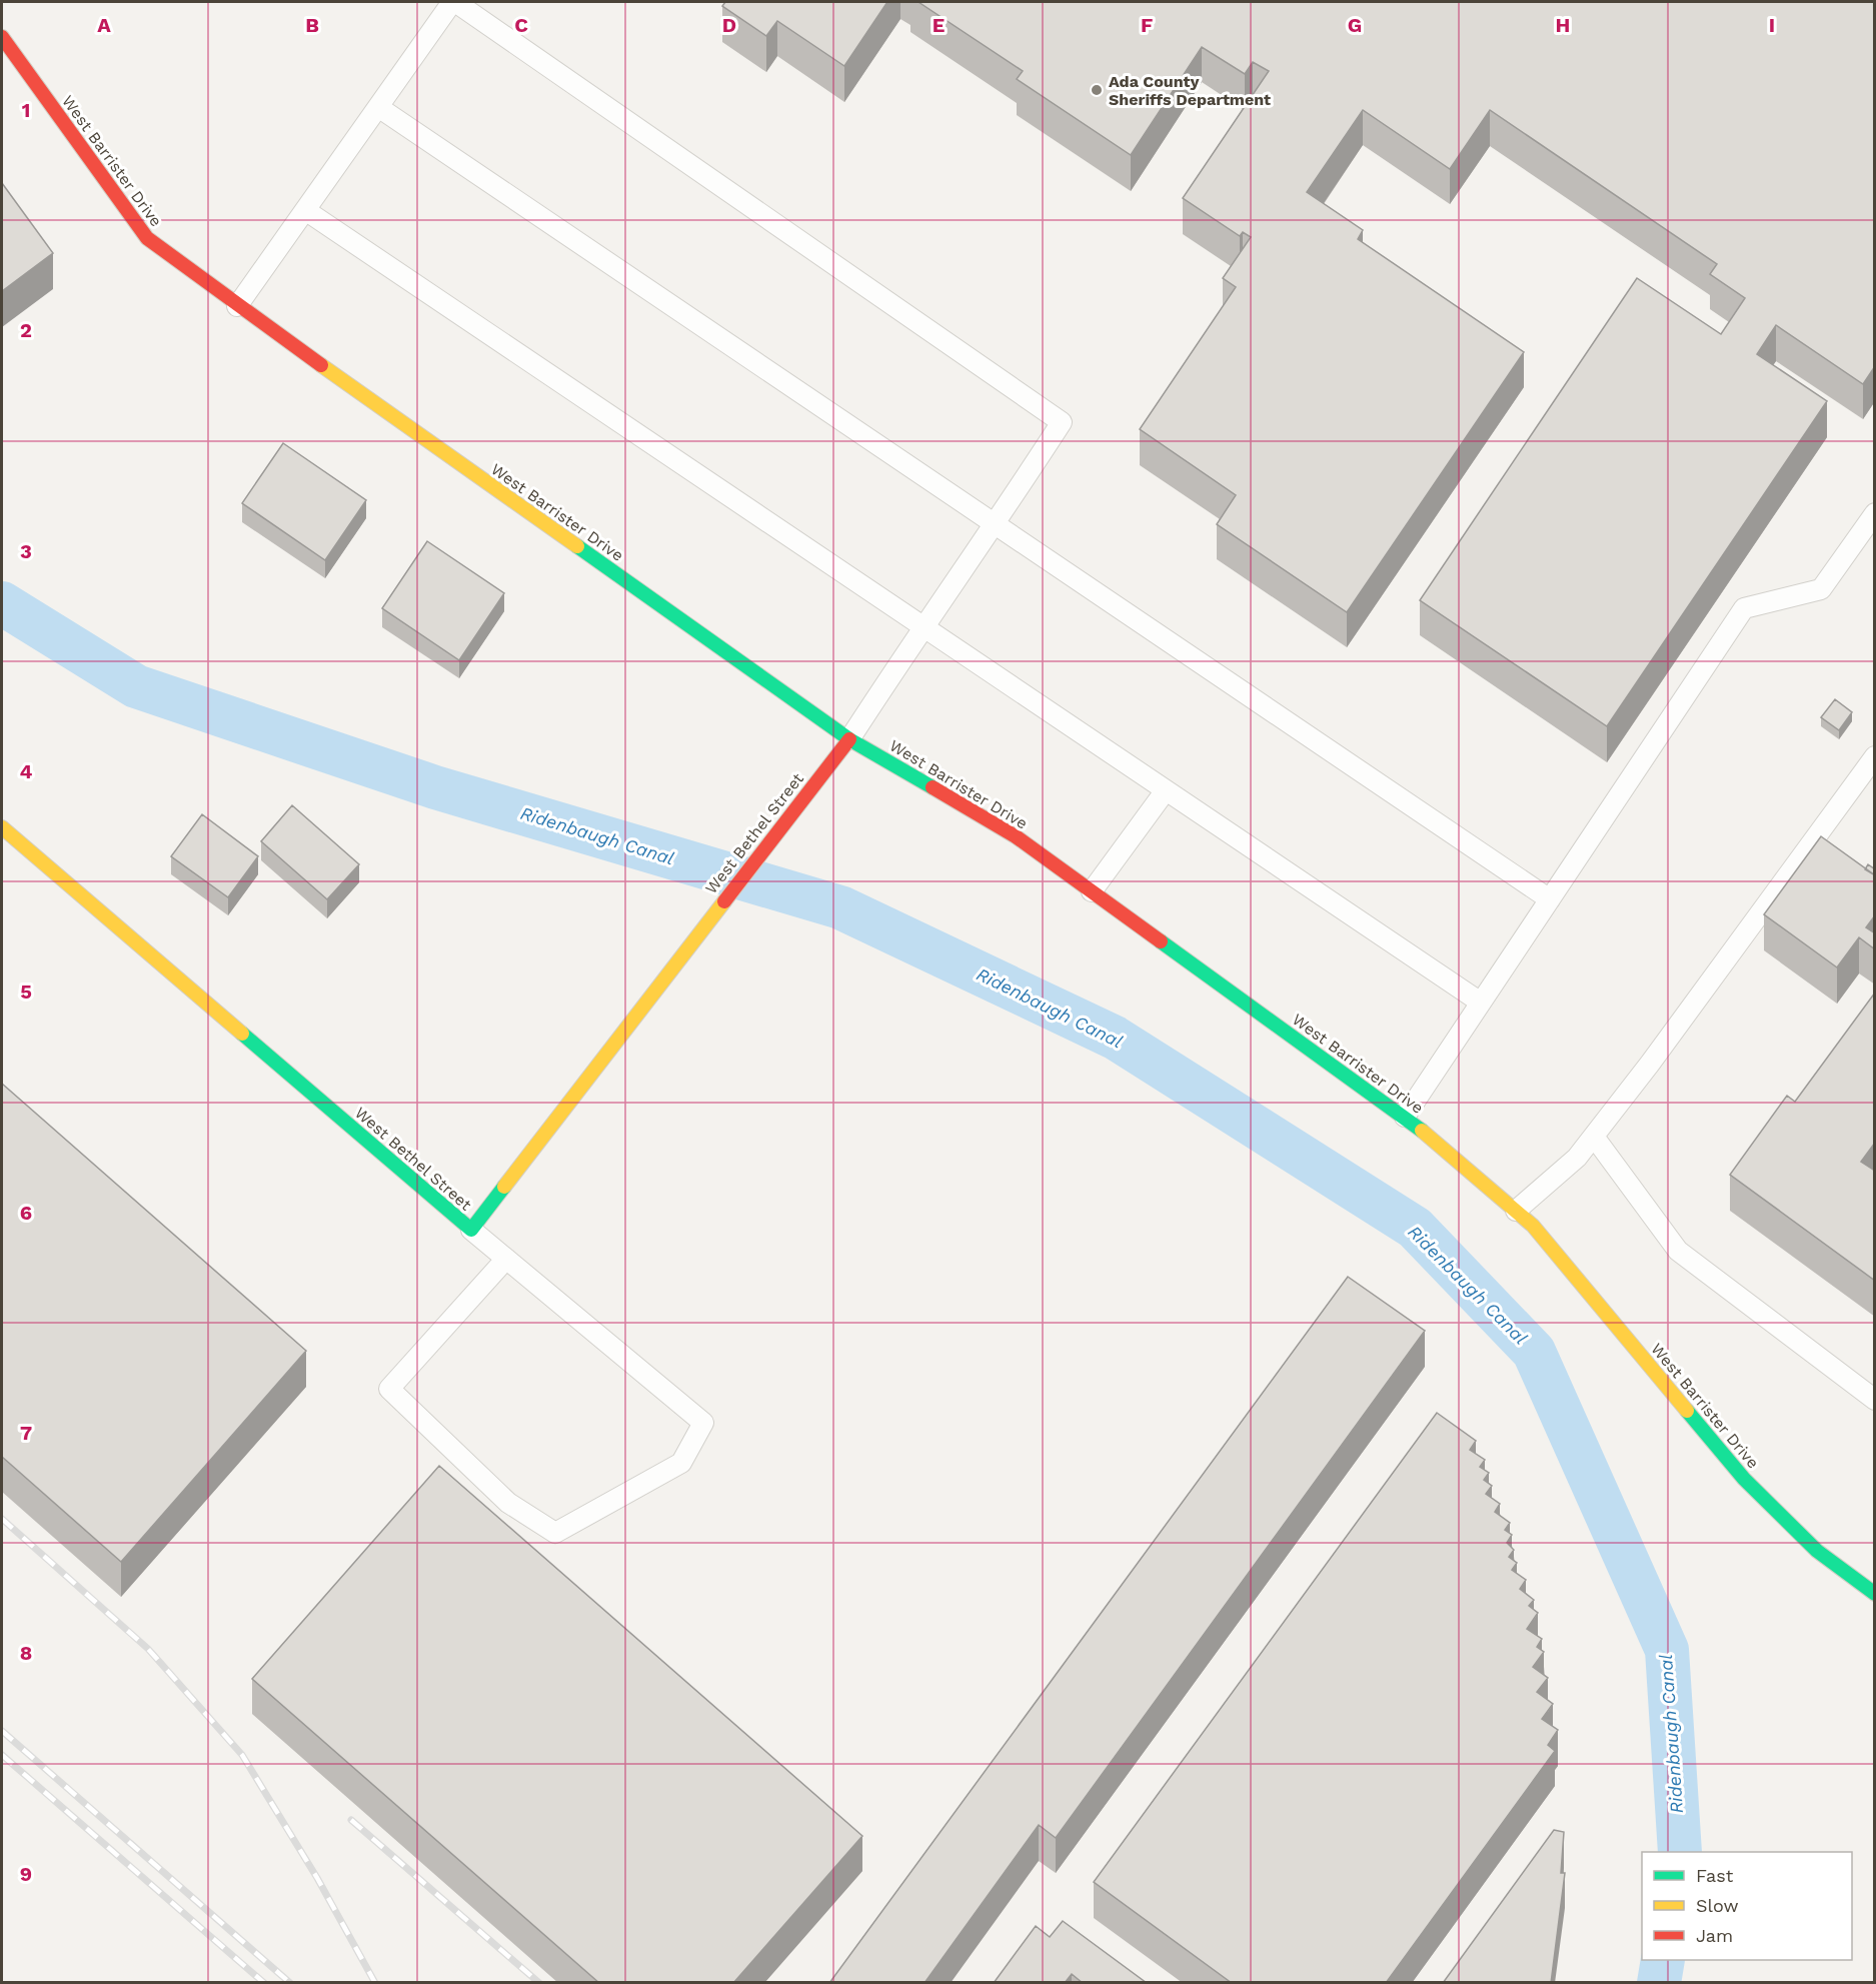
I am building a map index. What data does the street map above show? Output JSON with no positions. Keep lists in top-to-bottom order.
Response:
{
  "streets": {
    "street": ["West Barrister Drive", "West Bethel Street"]
  },
  "crossings": [
    ["West Barrister Drive", "West Bethel Street"]
  ],
  "water": ["Ridenbaugh Canal"],
  "places": ["Ada County Sheriffs Department"],
  "legend": ["Fast", "Slow", "Jam"],
  "grid": {
    "columns": [
      "A",
      "B",
      "C",
      "D",
      "E",
      "F",
      "G",
      "H",
      "I"
    ],
    "rows": [
      "1",
      "2",
      "3",
      "4",
      "5",
      "6",
      "7",
      "8",
      "9"
    ]
  }
}
